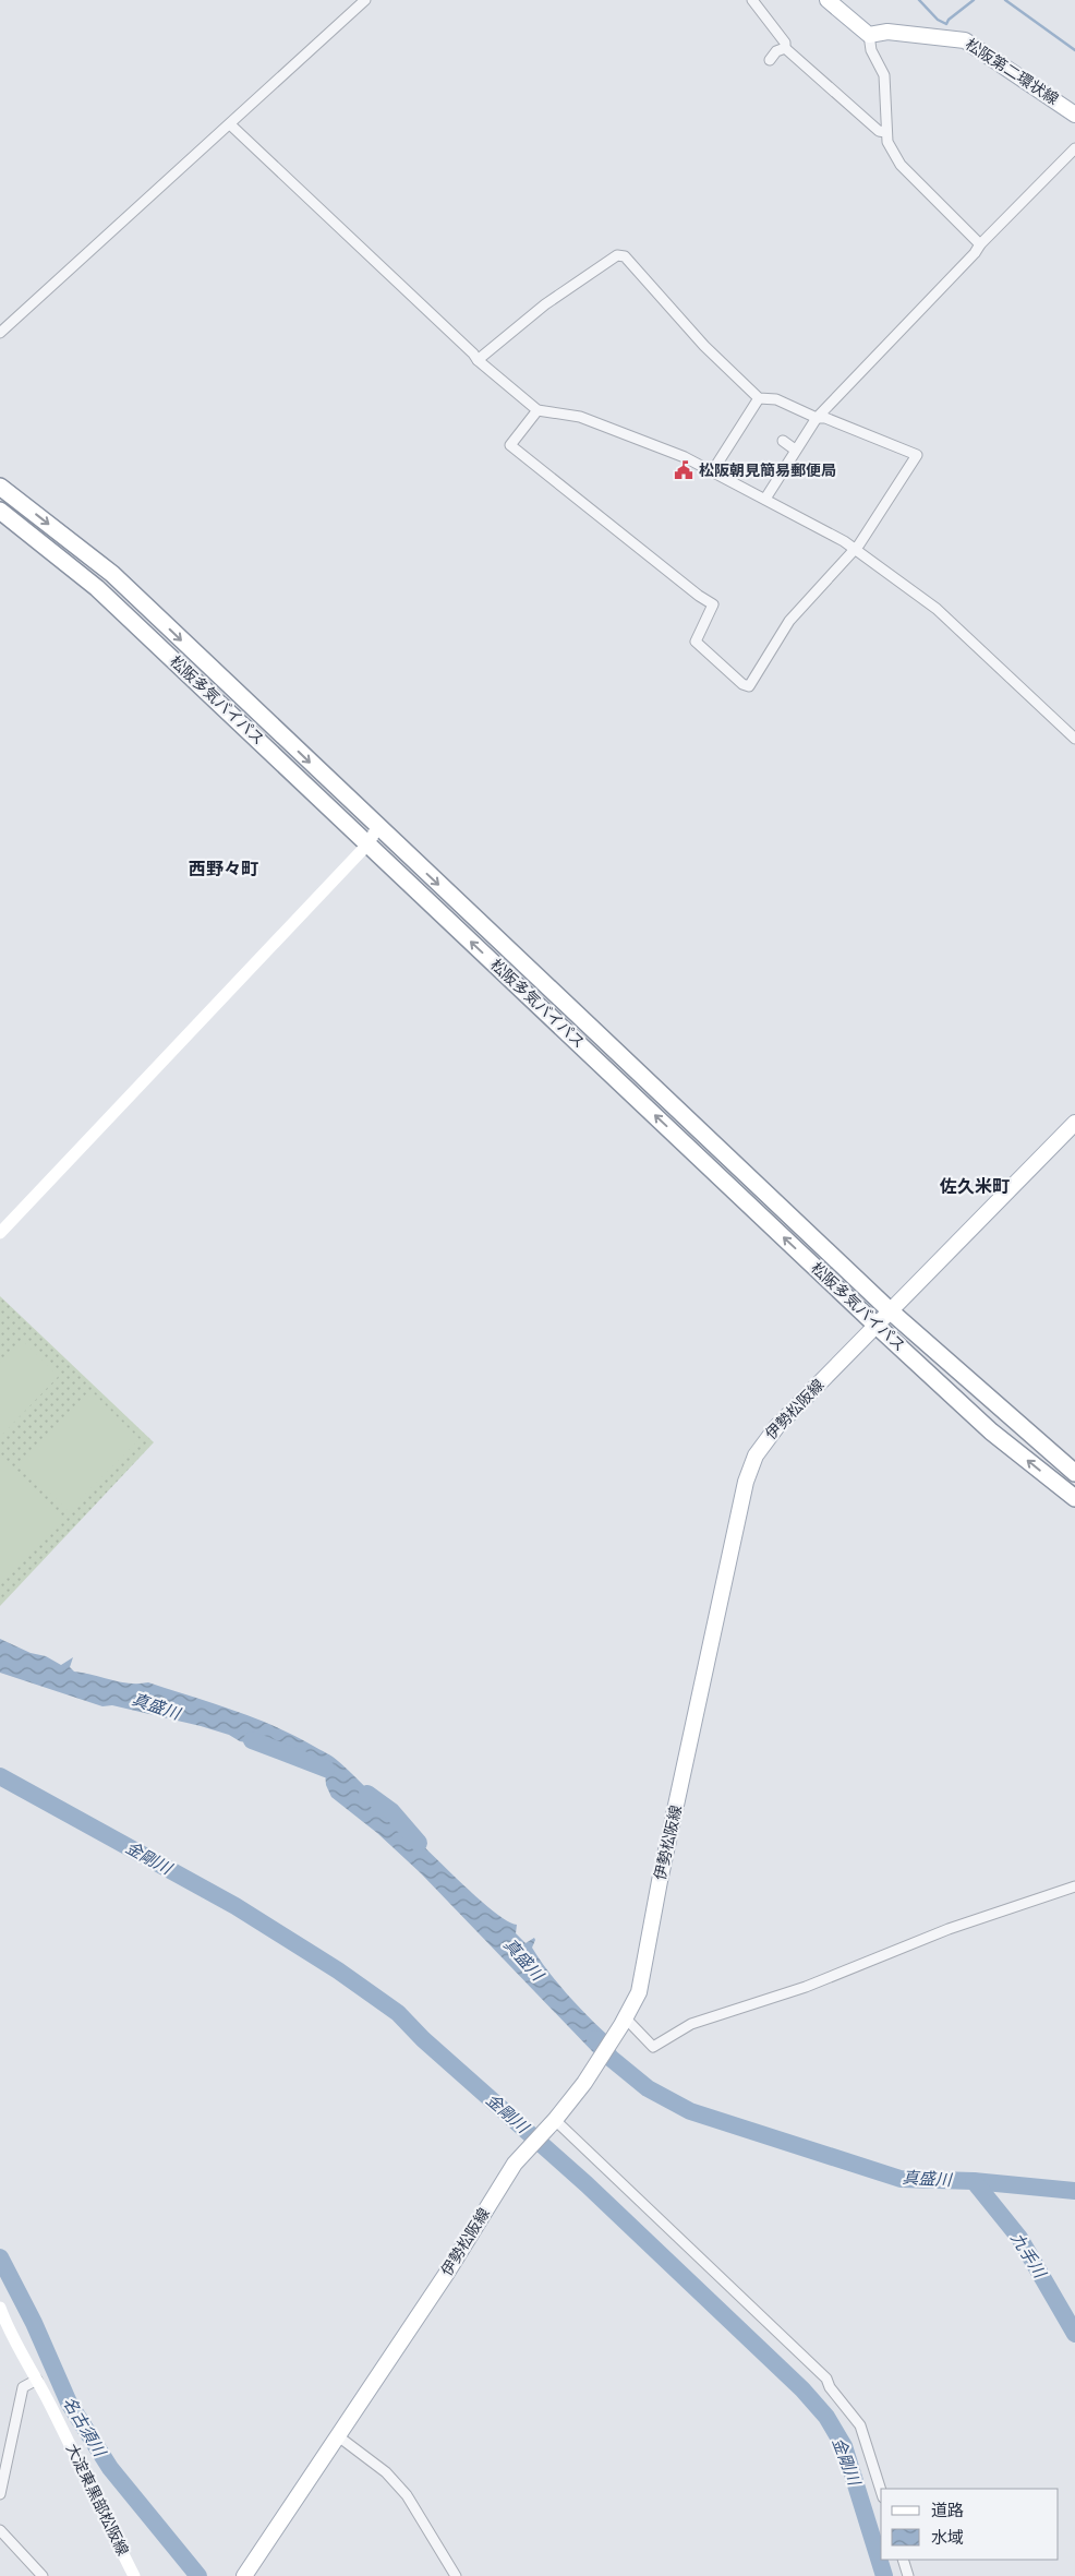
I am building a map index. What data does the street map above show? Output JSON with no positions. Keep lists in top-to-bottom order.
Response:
{
  "streets": {
    "highway": ["松阪多気バイパス"],
    "main road": ["松阪第二環状線", "伊勢松阪線"],
    "street": ["大淀東黒部松阪線"]
  },
  "crossings": [
    ["松阪多気バイパス", "伊勢松阪線"]
  ],
  "districts": ["西野々町", "佐久米町"],
  "water": [
    "真盛川",
    "金剛川",
    "九手川",
    "名古須川"
  ],
  "places": {
    "public building": ["松阪朝見簡易郵便局"]
  },
  "legend": ["道路", "水域"]
}
